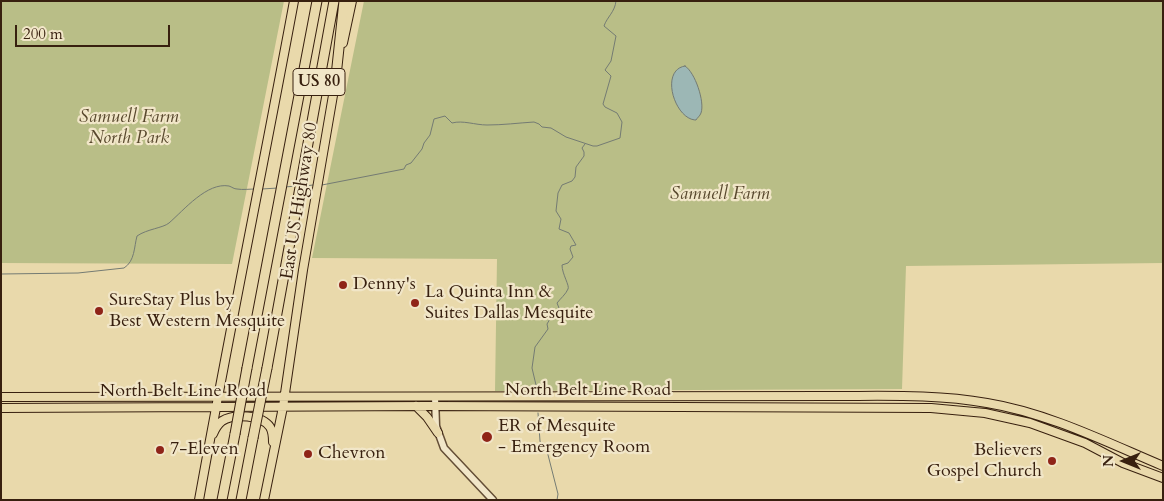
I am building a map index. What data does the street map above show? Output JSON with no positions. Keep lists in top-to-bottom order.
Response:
{
  "streets": {
    "highway": ["US 80"],
    "main road": ["East US Highway 80", "North Belt Line Road"]
  },
  "crossings": [
    ["East US Highway 80", "North Belt Line Road"]
  ],
  "parks": ["Samuell Farm North Park", "Samuell Farm"],
  "places": [
    "Denny's",
    "La Quinta Inn & Suites Dallas Mesquite",
    "SureStay Plus by Best Western Mesquite",
    "ER of Mesquite - Emergency Room",
    "7-Eleven",
    "Chevron",
    "Believers Gospel Church"
  ],
  "scale_bar": "200 m",
  "north": "left"
}
